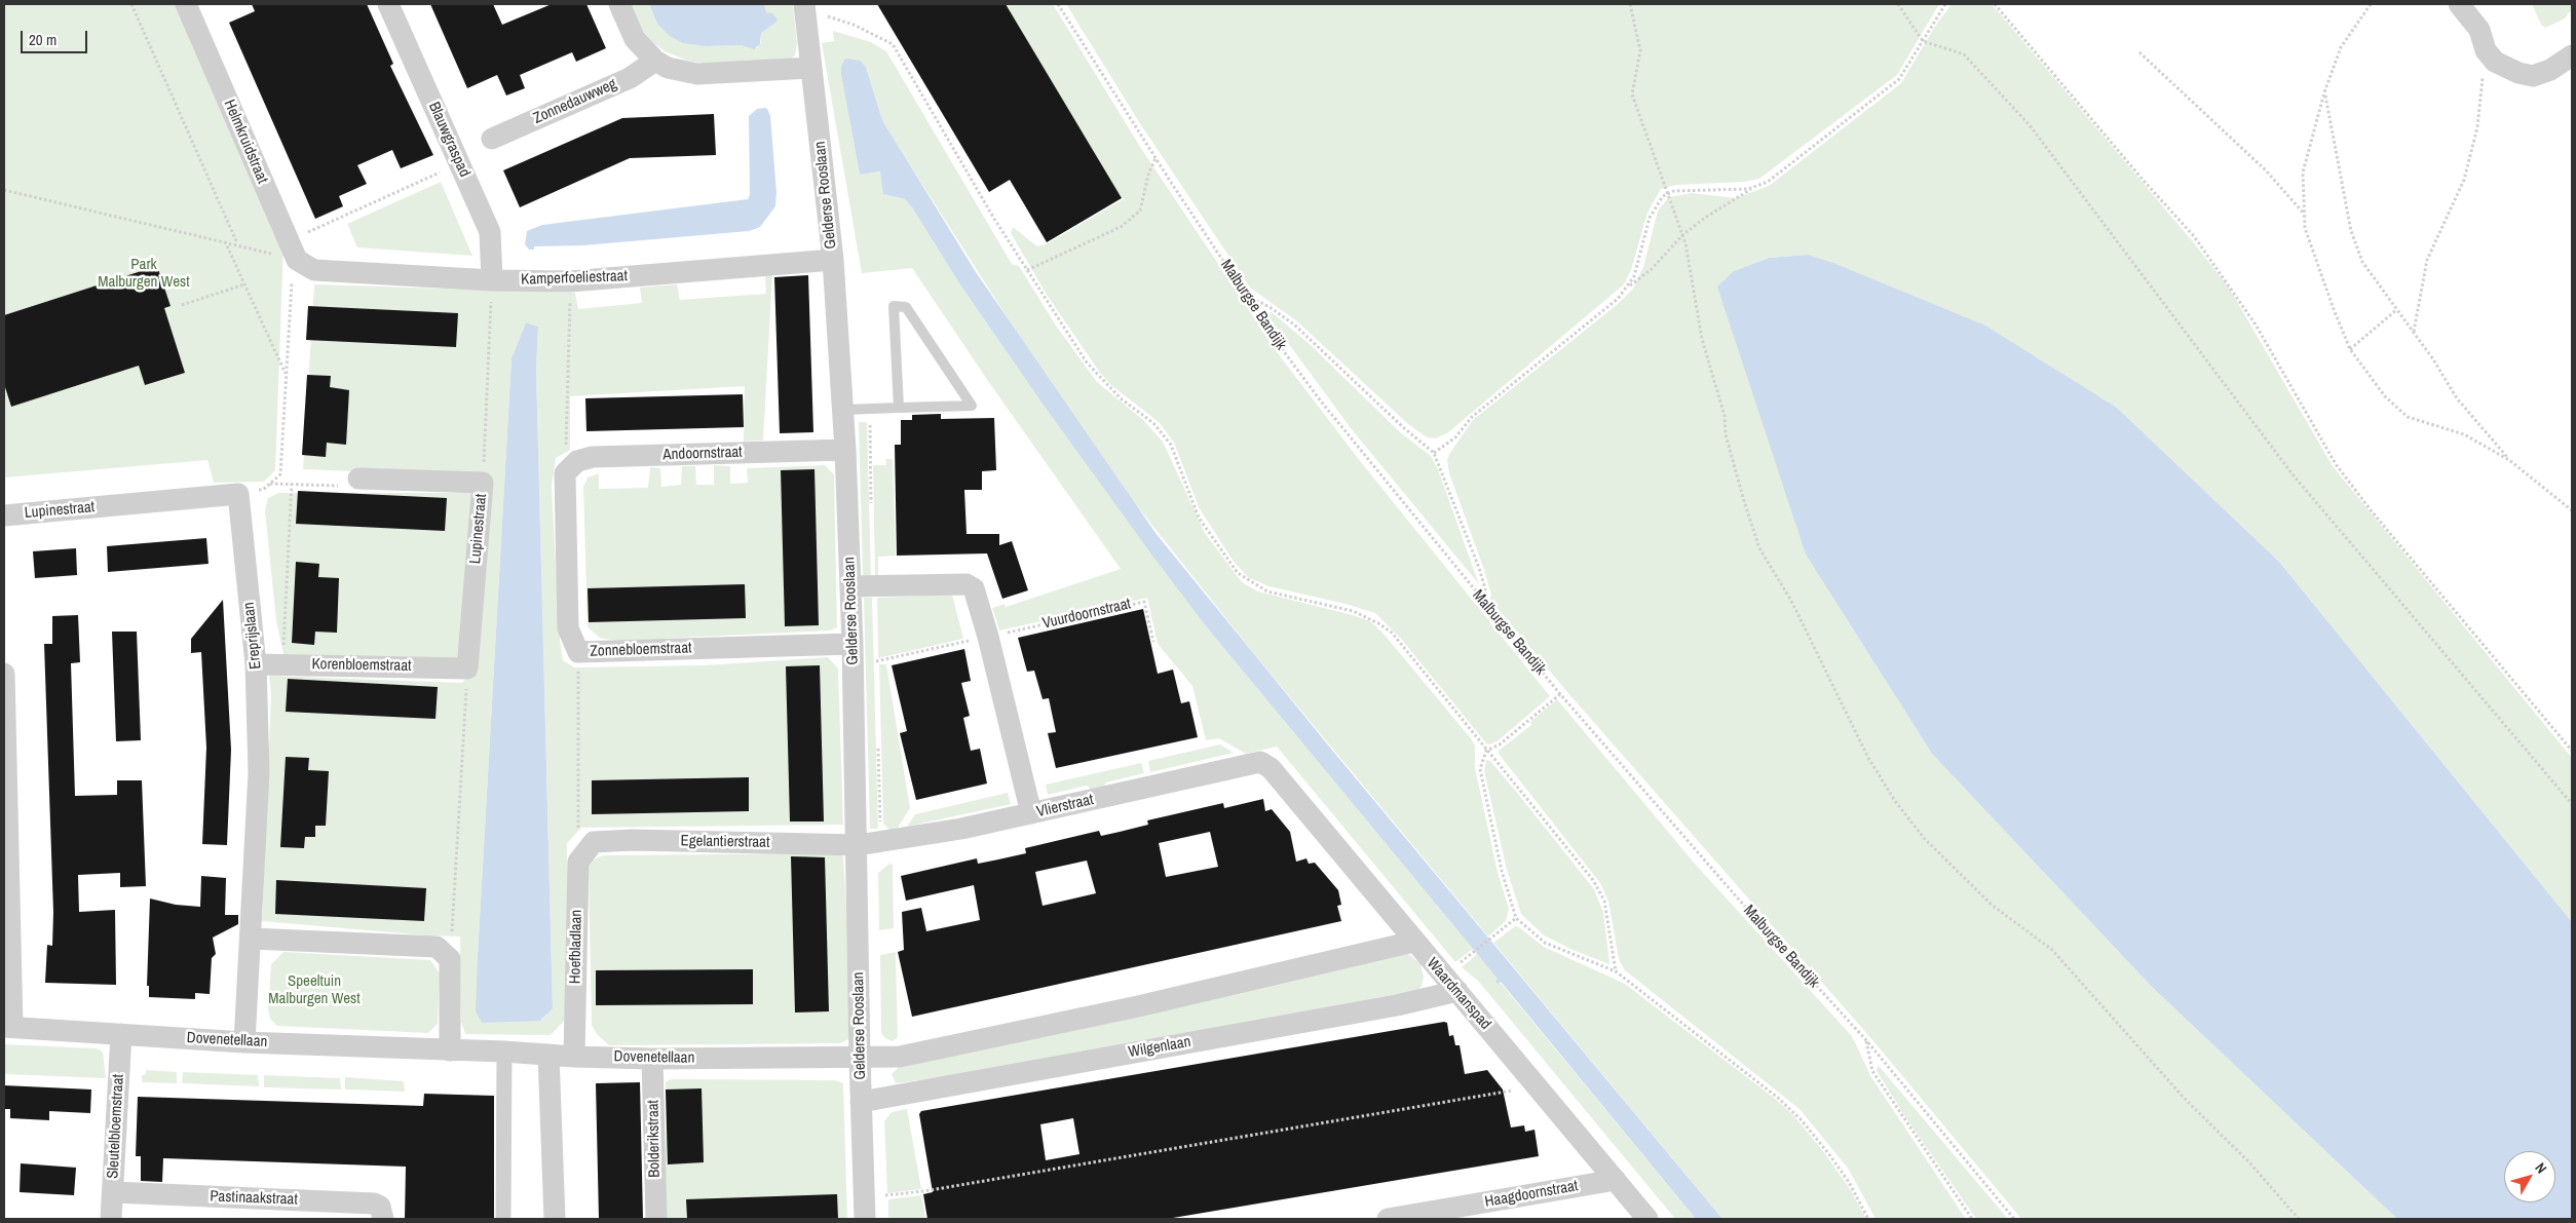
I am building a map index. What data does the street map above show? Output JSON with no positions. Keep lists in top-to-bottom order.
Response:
{
  "streets": {
    "street": [
      "Zonnedauwweg",
      "Blauwgraspad",
      "Helmkruidstraat",
      "Gelderse Rooslaan",
      "Kamperfoeliestraat",
      "Andoornstraat",
      "Lupinestraat",
      "Ereprijslaan",
      "Zonnebloemstraat",
      "Korenbloemstraat",
      "Vlierstraat",
      "Egelantierstraat",
      "Hoefbladlaan",
      "Waardmanspad",
      "Dovenetellaan",
      "Wilgenlaan",
      "Sleutelbloemstraat",
      "Bolderikstraat",
      "Haagdoornstraat",
      "Pastinaakstraat"
    ],
    "path": ["Malburgse Bandijk", "Vuurdoornstraat"]
  },
  "crossings": [
    ["Blauwgraspad", "Kamperfoeliestraat"],
    ["Helmkruidstraat", "Kamperfoeliestraat"],
    ["Gelderse Rooslaan", "Kamperfoeliestraat"],
    ["Gelderse Rooslaan", "Andoornstraat"],
    ["Gelderse Rooslaan", "Zonnebloemstraat"],
    ["Gelderse Rooslaan", "Vlierstraat"],
    ["Gelderse Rooslaan", "Egelantierstraat"],
    ["Gelderse Rooslaan", "Dovenetellaan"],
    ["Gelderse Rooslaan", "Wilgenlaan"],
    ["Andoornstraat", "Zonnebloemstraat"],
    ["Lupinestraat", "Ereprijslaan"],
    ["Lupinestraat", "Korenbloemstraat"],
    ["Ereprijslaan", "Korenbloemstraat"],
    ["Ereprijslaan", "Dovenetellaan"],
    ["Vlierstraat", "Egelantierstraat"],
    ["Vlierstraat", "Waardmanspad"],
    ["Egelantierstraat", "Hoefbladlaan"],
    ["Hoefbladlaan", "Dovenetellaan"],
    ["Waardmanspad", "Wilgenlaan"],
    ["Waardmanspad", "Haagdoornstraat"],
    ["Dovenetellaan", "Sleutelbloemstraat"],
    ["Dovenetellaan", "Bolderikstraat"],
    ["Sleutelbloemstraat", "Pastinaakstraat"]
  ],
  "parks": ["Park Malburgen West", "Speeltuin Malburgen West"],
  "scale_bar": "20 m",
  "north": "top right"
}
